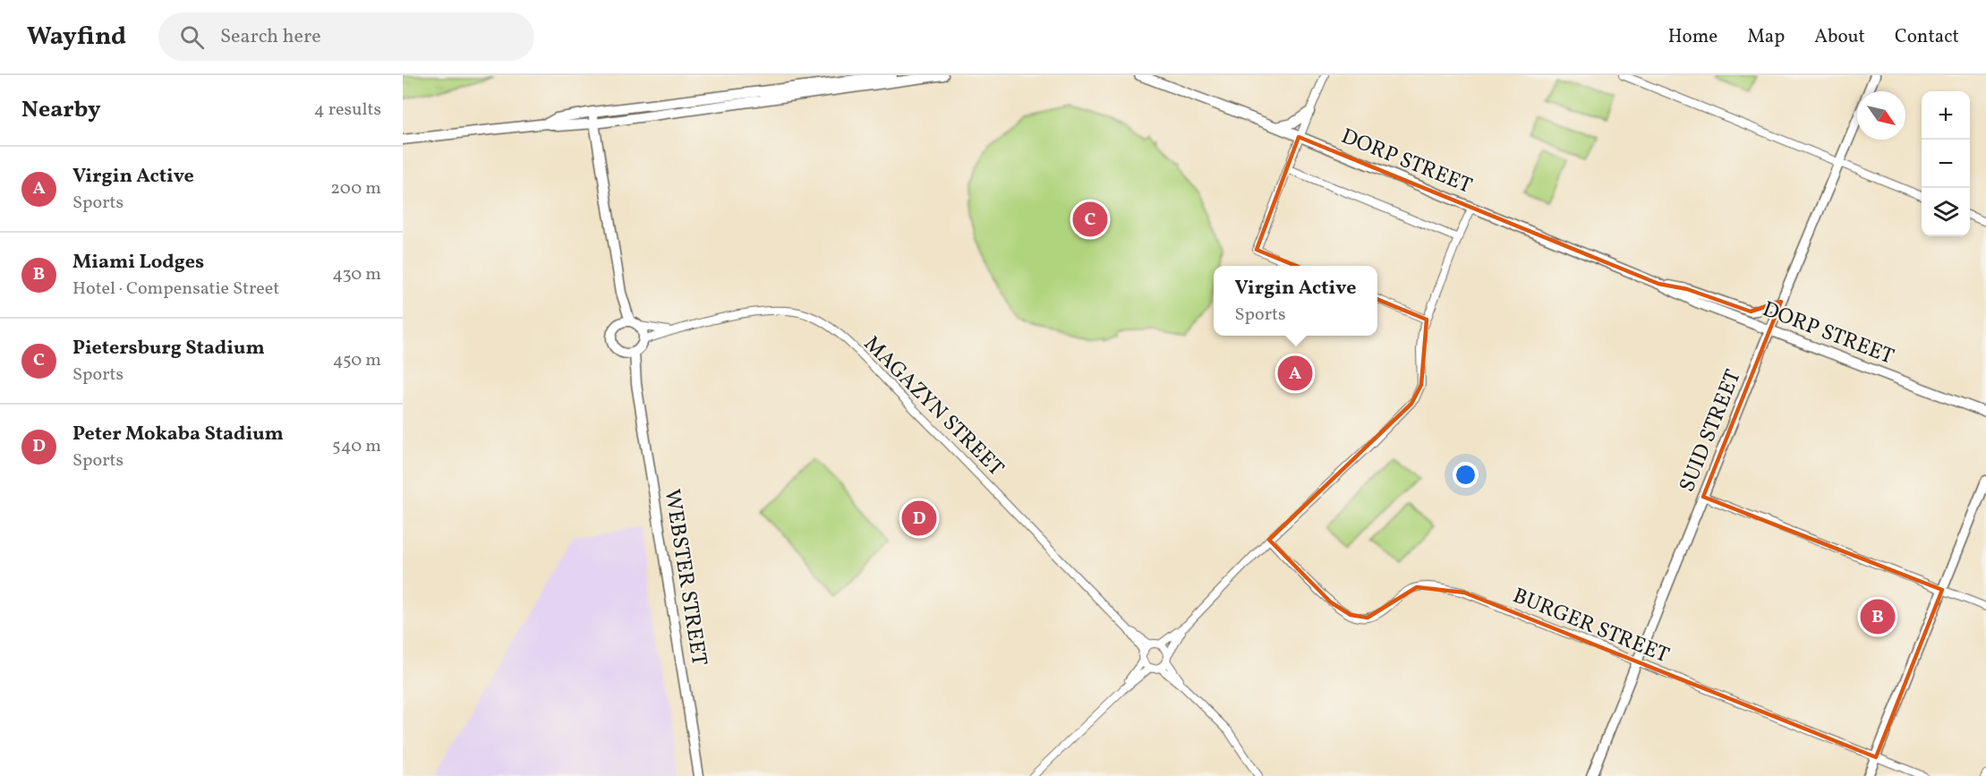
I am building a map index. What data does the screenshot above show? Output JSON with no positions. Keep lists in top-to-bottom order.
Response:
{
  "streets": {
    "street": [
      "DORP STREET",
      "MAGAZYN STREET",
      "SUID STREET",
      "WEBSTER STREET",
      "BURGER STREET"
    ]
  },
  "crossings": [
    ["DORP STREET", "SUID STREET"],
    ["MAGAZYN STREET", "WEBSTER STREET"],
    ["SUID STREET", "BURGER STREET"]
  ],
  "north": "bottom right",
  "page": {
    "header": "Wayfind",
    "search": "Search here",
    "nav": [
      "Home",
      "Map",
      "About",
      "Contact"
    ],
    "heading": ["Nearby", "4 results"],
    "map_buttons": ["+", "−"],
    "list": [
      {
        "mark": "A",
        "name": "Virgin Active",
        "note": "Sports",
        "value": "200 m"
      },
      {
        "mark": "B",
        "name": "Miami Lodges",
        "note": "Hotel · Compensatie Street",
        "value": "430 m"
      },
      {
        "mark": "C",
        "name": "Pietersburg Stadium",
        "note": "Sports",
        "value": "450 m"
      },
      {
        "mark": "D",
        "name": "Peter Mokaba Stadium",
        "note": "Sports",
        "value": "540 m"
      }
    ],
    "pins": [
      "C",
      "A",
      "D",
      "B"
    ],
    "popup": ["Virgin Active", "Sports"]
  }
}
